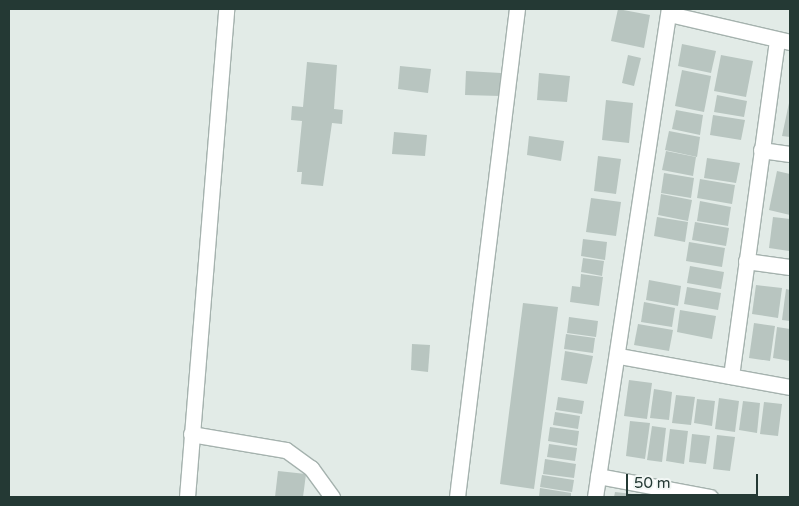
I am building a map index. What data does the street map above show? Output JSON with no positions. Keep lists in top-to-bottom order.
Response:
{
  "scale_bar": "50 m"
}
